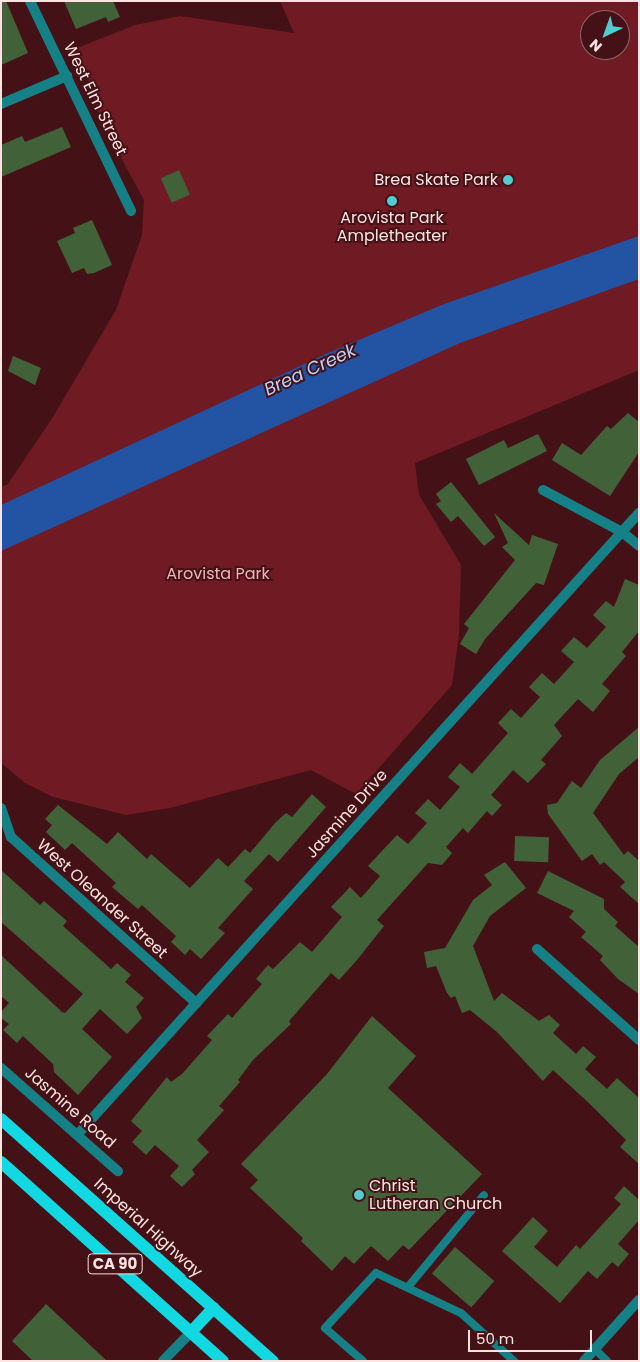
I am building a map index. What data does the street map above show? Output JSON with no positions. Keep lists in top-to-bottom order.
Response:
{
  "streets": {
    "main road": ["Imperial Highway", "CA 90"],
    "street": [
      "West Elm Street",
      "Jasmine Drive",
      "West Oleander Street",
      "Jasmine Road"
    ]
  },
  "crossings": [
    ["Jasmine Drive", "West Oleander Street"],
    ["Jasmine Drive", "Jasmine Road"]
  ],
  "water": ["Brea Creek"],
  "parks": ["Arovista Park"],
  "places": ["Brea Skate Park", "Arovista Park Ampletheater", "Christ Lutheran Church"],
  "scale_bar": "50 m",
  "north": "bottom left"
}
